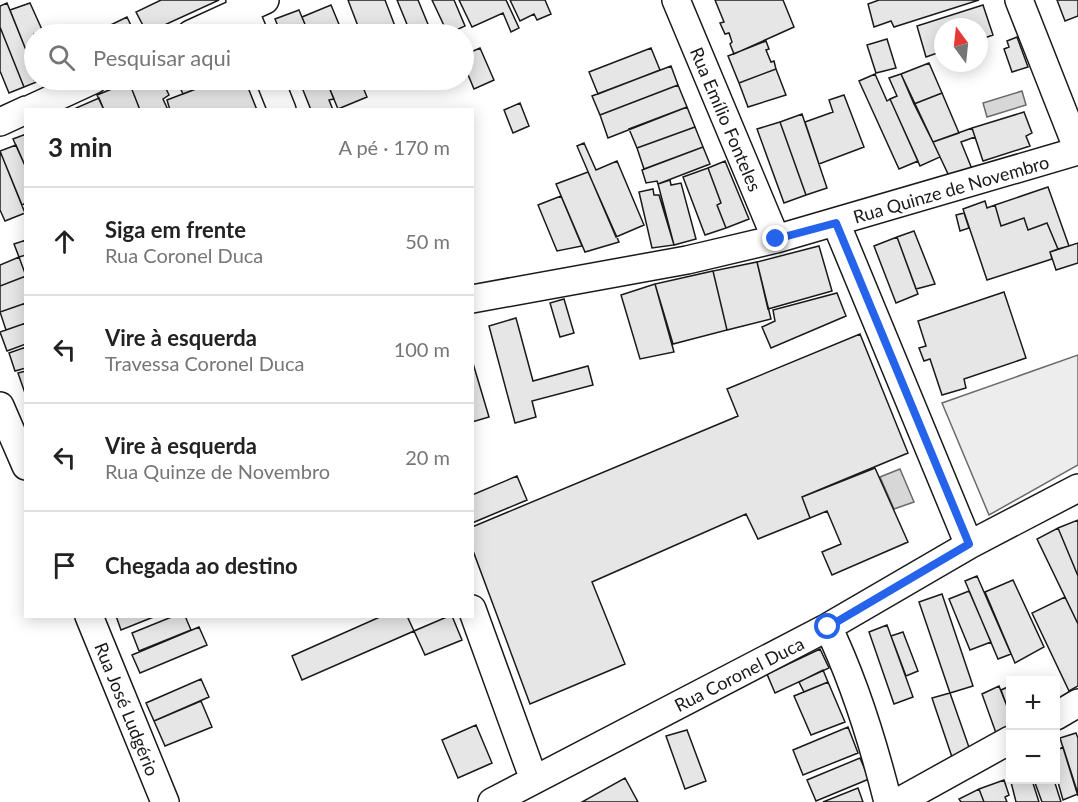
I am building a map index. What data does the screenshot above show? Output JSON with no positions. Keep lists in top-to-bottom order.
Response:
{
  "streets": {
    "street": [
      "Rua Emílio Fonteles",
      "Rua Quinze de Novembro",
      "Rua Coronel Duca",
      "Rua José Ludgério"
    ]
  },
  "crossings": [
    ["Rua Emílio Fonteles", "Rua Quinze de Novembro"]
  ],
  "north": "top",
  "page": {
    "search": "Pesquisar aqui",
    "heading": ["3 min", "A pé · 170 m"],
    "list": [
      ["Siga em frente", "Rua Coronel Duca", "50 m"],
      ["Vire à esquerda", "Travessa Coronel Duca", "100 m"],
      ["Vire à esquerda", "Rua Quinze de Novembro", "20 m"],
      "Chegada ao destino"
    ],
    "map_buttons": ["+", "−"]
  }
}
